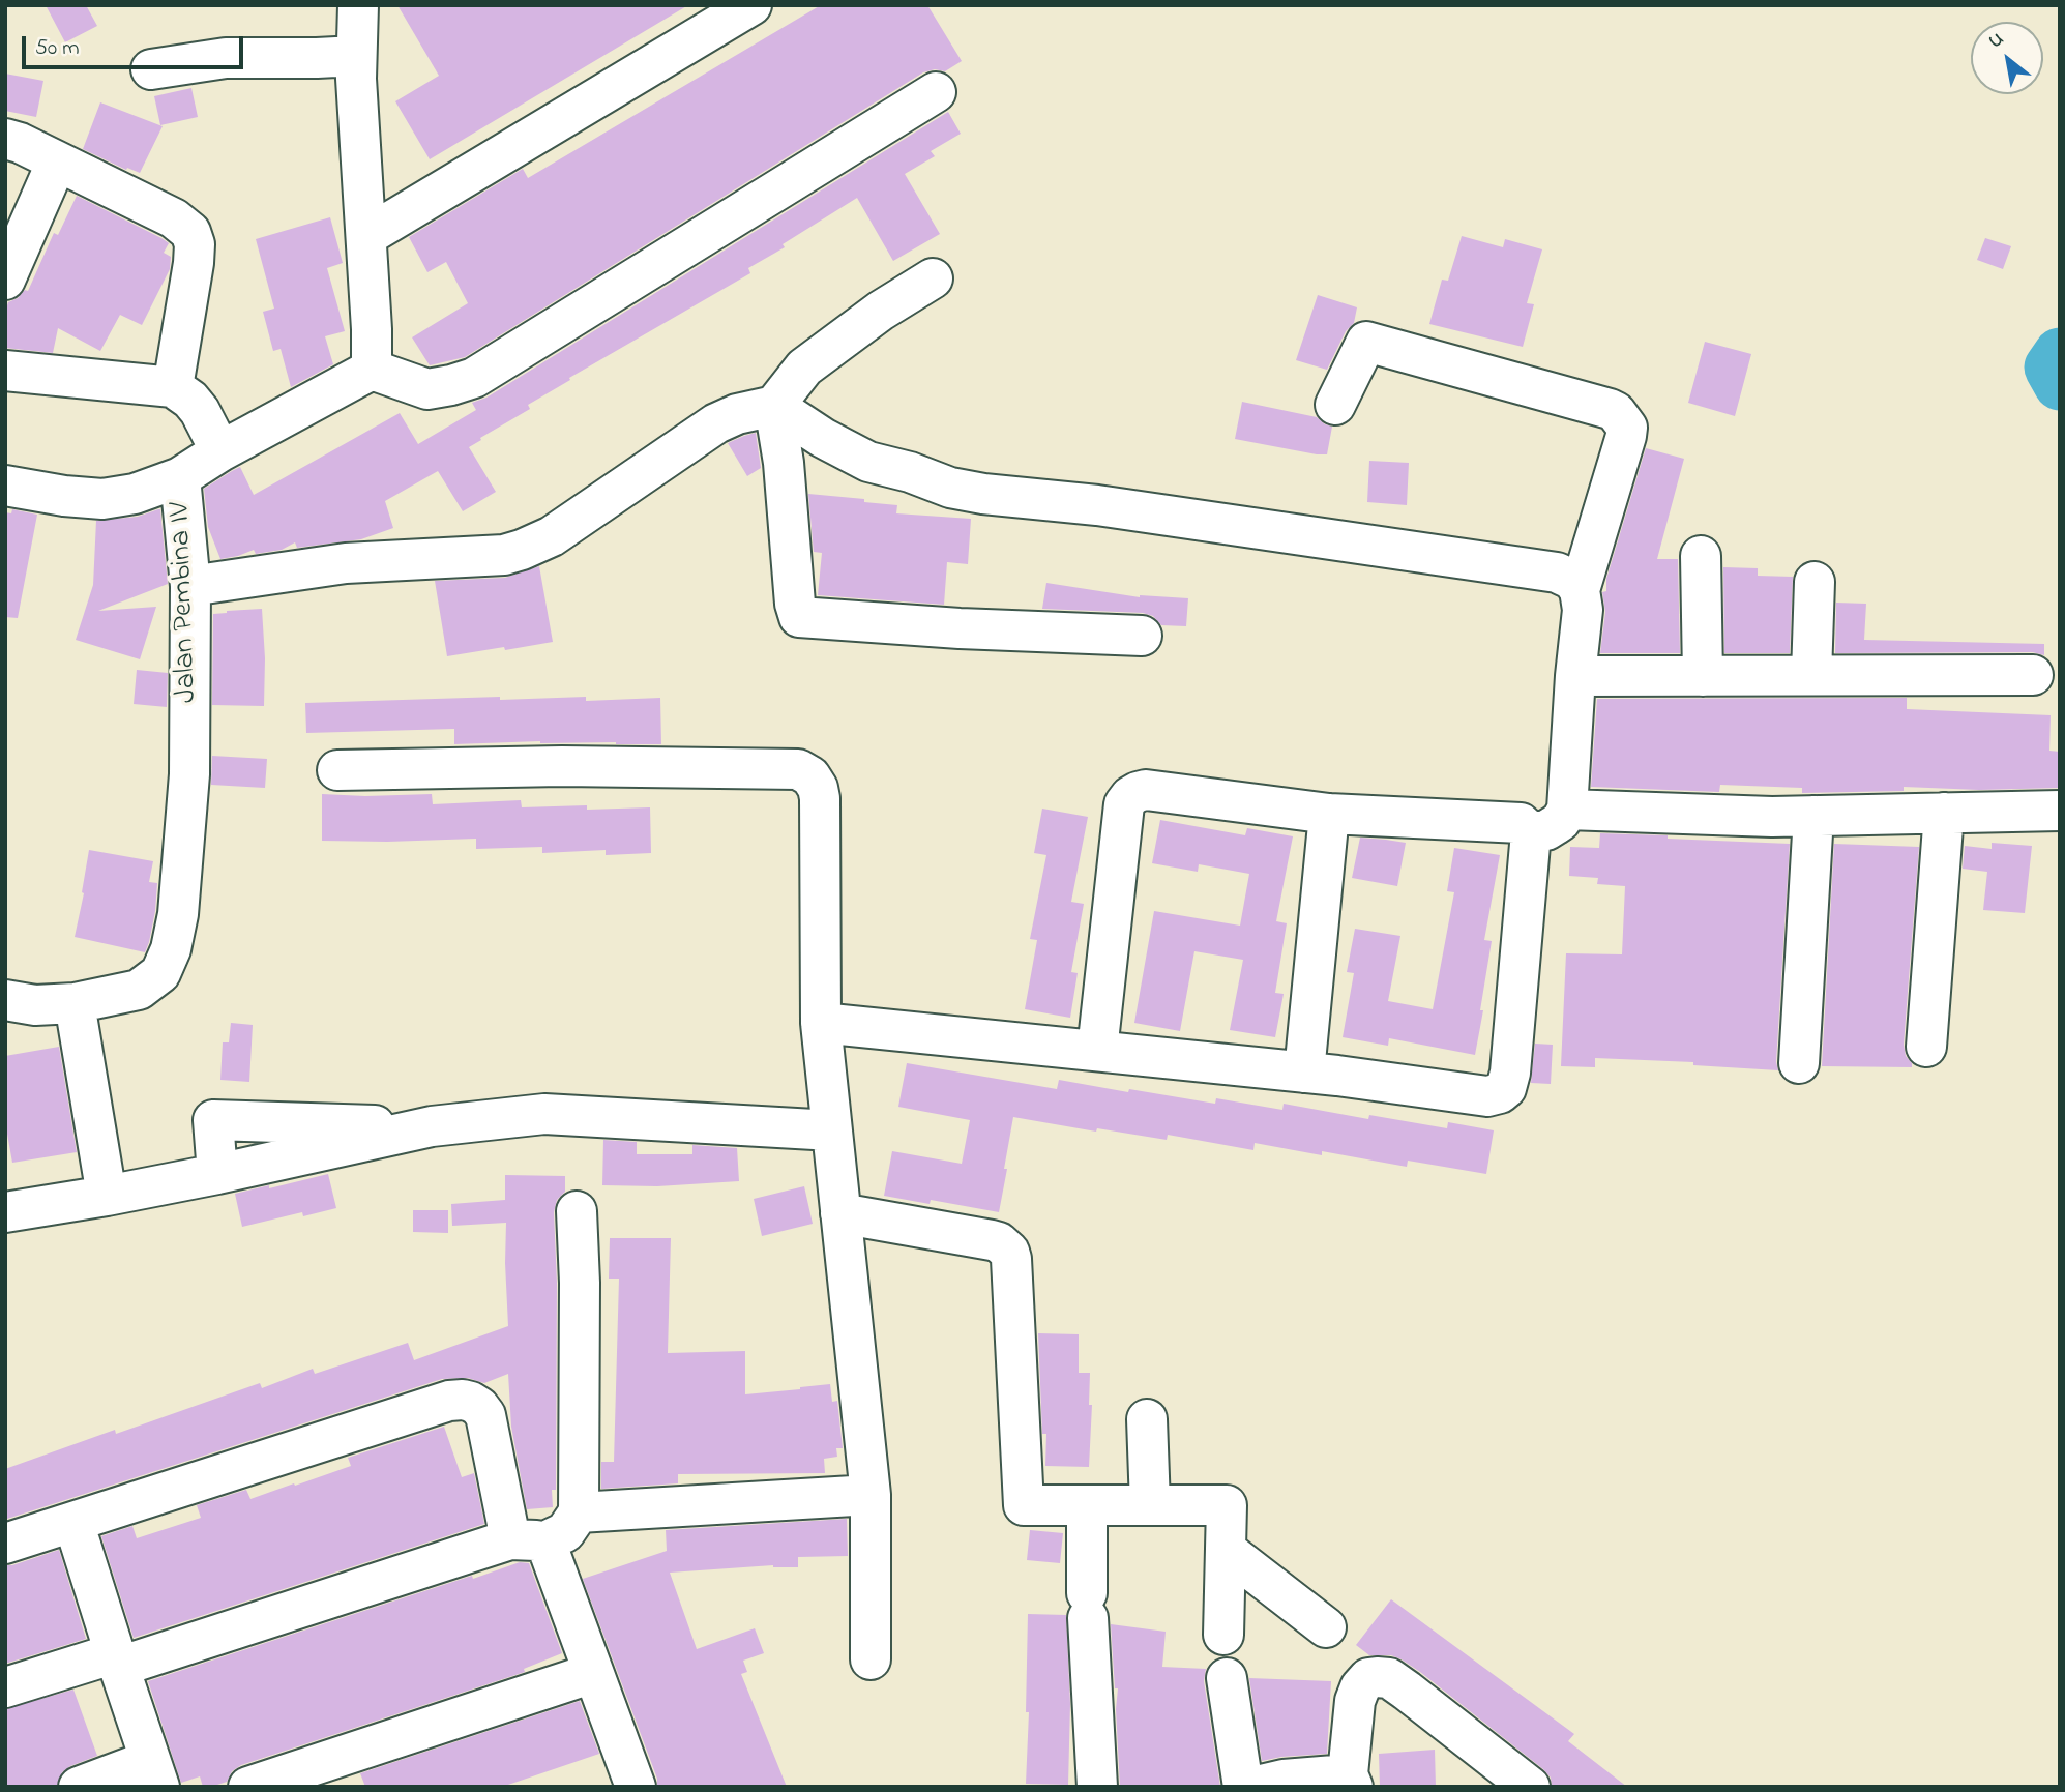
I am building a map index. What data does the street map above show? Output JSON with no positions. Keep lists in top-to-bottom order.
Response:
{
  "streets": {
    "street": ["Jalan Pembina IV"]
  },
  "scale_bar": "50 m",
  "north": "top left"
}
